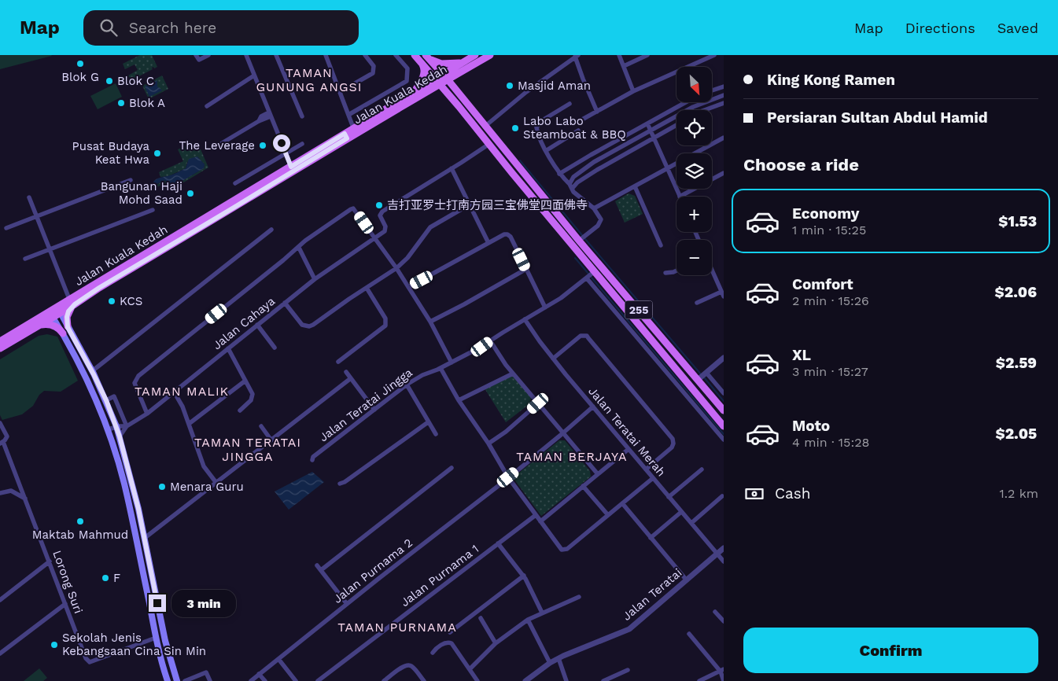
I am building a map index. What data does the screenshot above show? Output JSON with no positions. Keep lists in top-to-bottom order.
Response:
{
  "streets": {
    "main road": ["Jalan Kuala Kedah", "255"],
    "street": [
      "Jalan Cahaya",
      "Jalan Teratai Jingga",
      "Jalan Teratai Merah",
      "Jalan Purnama 2",
      "Jalan Purnama 1",
      "Lorong Suri",
      "Jalan Teratai"
    ]
  },
  "crossings": [
    ["Jalan Kuala Kedah", "255"],
    ["255", "Jalan Teratai Jingga"],
    ["Jalan Teratai Jingga", "Jalan Teratai Merah"],
    ["Jalan Teratai Merah", "Jalan Purnama 2"],
    ["Jalan Teratai Merah", "Jalan Teratai"]
  ],
  "districts": [
    "TAMAN GUNUNG ANGSI",
    "TAMAN MALIK",
    "TAMAN TERATAI JINGGA",
    "TAMAN BERJAYA",
    "TAMAN PURNAMA"
  ],
  "places": [
    "Blok G",
    "Blok C",
    "Masjid Aman",
    "Blok A",
    "Labo Labo Steamboat & BBQ",
    "The Leverage",
    "Pusat Budaya Keat Hwa",
    "Bangunan Haji Mohd Saad",
    "吉打亚罗士打南方园三宝佛堂四面佛寺",
    "KCS",
    "Menara Guru",
    "Maktab Mahmud",
    "F",
    "Sekolah Jenis Kebangsaan Cina Sin Min"
  ],
  "north": "bottom right",
  "page": {
    "header": "Map",
    "search": "Search here",
    "nav": ["Map", "Directions", "Saved"],
    "banner": ["King Kong Ramen", "Persiaran Sultan Abdul Hamid"],
    "map_buttons": ["+", "−"],
    "heading": "Choose a ride",
    "list": [
      {
        "name": "Economy",
        "note": "1 min · 15:25",
        "value": "$1.53"
      },
      {
        "name": "Comfort",
        "note": "2 min · 15:26",
        "value": "$2.06"
      },
      {
        "name": "XL",
        "note": "3 min · 15:27",
        "value": "$2.59"
      },
      {
        "name": "Moto",
        "note": "4 min · 15:28",
        "value": "$2.05"
      }
    ],
    "pay": ["Cash", "1.2 km"],
    "bubble": "3 min",
    "buttons": "Confirm"
  }
}
